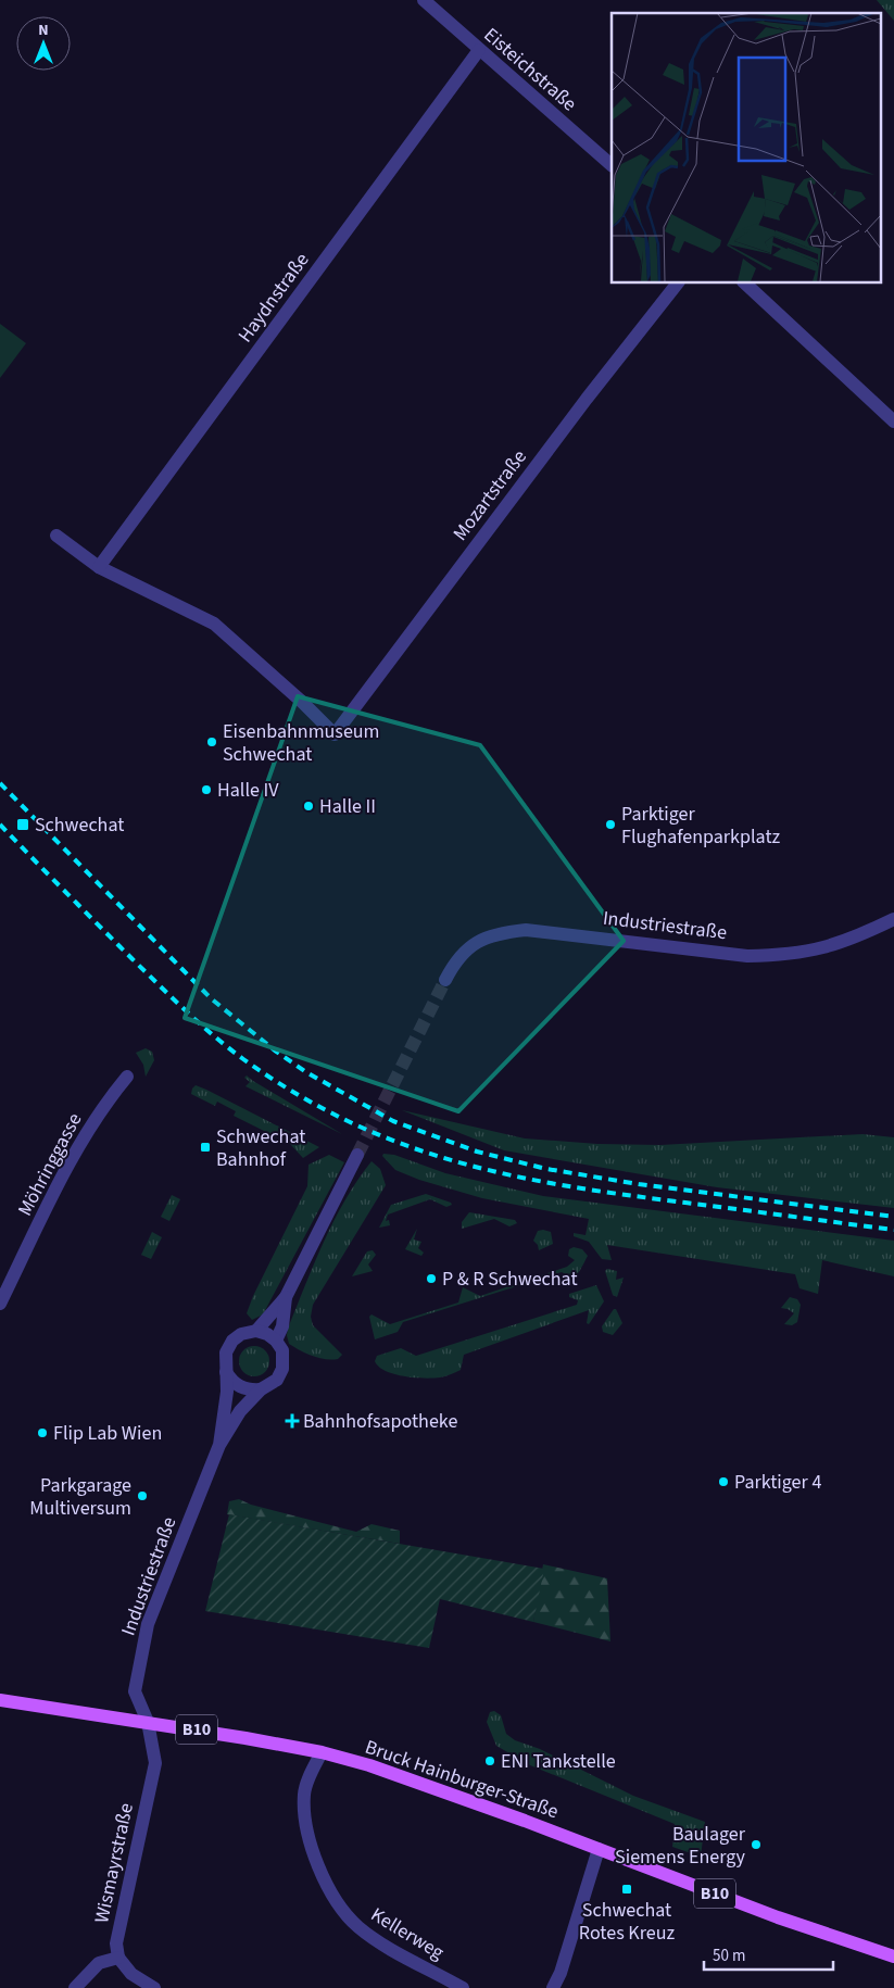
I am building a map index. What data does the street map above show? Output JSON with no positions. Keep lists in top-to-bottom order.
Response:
{
  "streets": {
    "main road": ["B10", "Bruck Hainburger-Straße"],
    "street": [
      "Eisteichstraße",
      "Haydnstraße",
      "Mozartstraße",
      "Industriestraße",
      "Möhringgasse",
      "Wismayrstraße",
      "Kellerweg"
    ]
  },
  "crossings": [
    ["Eisteichstraße", "Haydnstraße"],
    ["Haydnstraße", "Mozartstraße"],
    ["Industriestraße", "Bruck Hainburger-Straße"],
    ["Industriestraße", "Wismayrstraße"],
    ["Bruck Hainburger-Straße", "Wismayrstraße"],
    ["Bruck Hainburger-Straße", "Kellerweg"]
  ],
  "places": {
    "other": [
      "Eisenbahnmuseum Schwechat",
      "Halle IV",
      "Halle II",
      "Parktiger Flughafenparkplatz",
      "P & R Schwechat",
      "Flip Lab Wien",
      "Parktiger 4",
      "Parkgarage Multiversum",
      "ENI Tankstelle",
      "Baulager Siemens Energy"
    ],
    "transit": ["Schwechat", "Schwechat Bahnhof", "Schwechat Rotes Kreuz"],
    "health": ["Bahnhofsapotheke"]
  },
  "scale_bar": "50 m",
  "north": "top"
}
